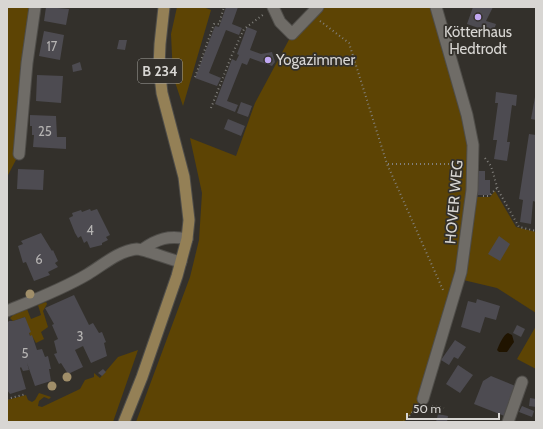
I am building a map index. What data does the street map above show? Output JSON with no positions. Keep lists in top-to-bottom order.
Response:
{
  "streets": {
    "main road": ["B 234"],
    "street": ["HOVER WEG"]
  },
  "places": ["Kötterhaus Hedtrodt", "Yogazimmer"],
  "house_numbers": [
    "17",
    "25",
    "4",
    "6",
    "3",
    "5"
  ],
  "scale_bar": "50 m"
}
